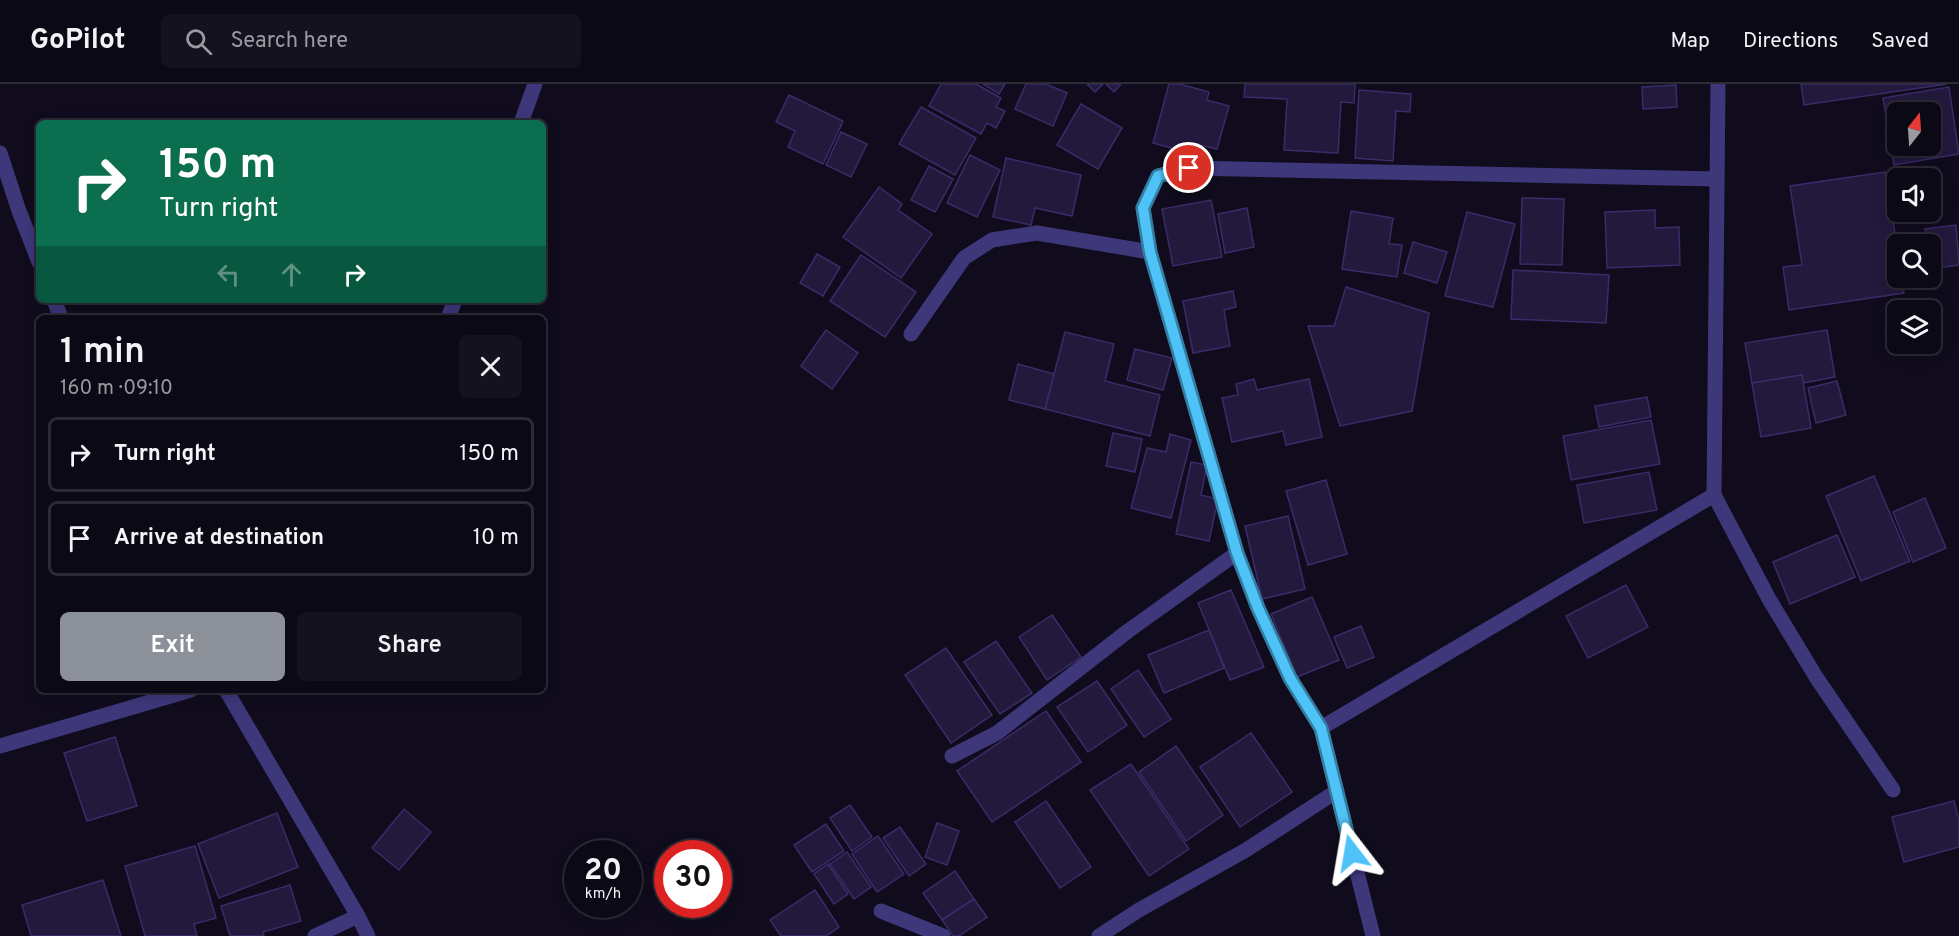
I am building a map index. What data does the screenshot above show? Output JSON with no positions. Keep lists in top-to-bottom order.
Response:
{
  "north": "top",
  "page": {
    "header": "GoPilot",
    "search": "Search here",
    "nav": ["Map", "Directions", "Saved"],
    "turn": ["150 m", "Turn right"],
    "heading": ["1 min", "160 m · 09:10"],
    "list": [
      {
        "name": "Turn right",
        "value": "150 m"
      },
      {
        "name": "Arrive at destination",
        "value": "10 m"
      }
    ],
    "buttons": ["Exit", "Share"],
    "speed": "20 km/h",
    "limit": "30"
  }
}
